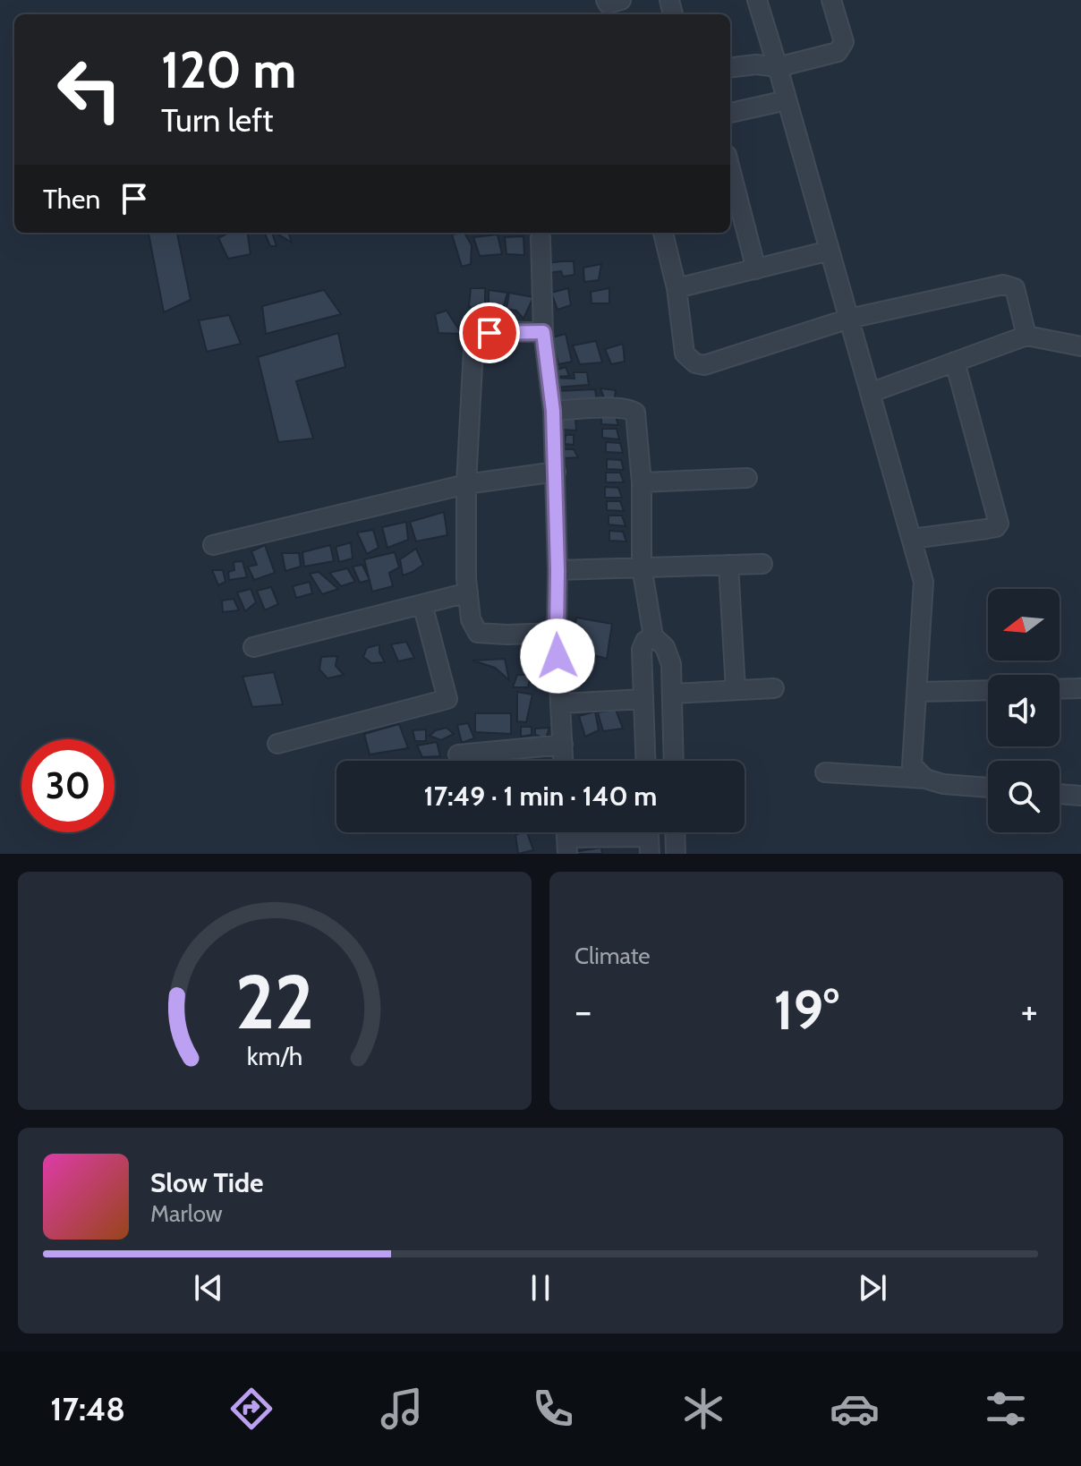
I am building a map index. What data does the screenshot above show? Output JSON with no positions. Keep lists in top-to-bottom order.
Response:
{
  "north": "left",
  "page": {
    "turn": ["120 m", "Turn left"],
    "then": "Then",
    "limit": "30",
    "trip": "17:49 · 1 min · 140 m",
    "tile": "Climate",
    "heat": ["−", "19°", "+"],
    "song": ["Slow Tide", "Marlow"],
    "tabs": "17:48",
    "gauge": ["22", "km/h"]
  }
}
